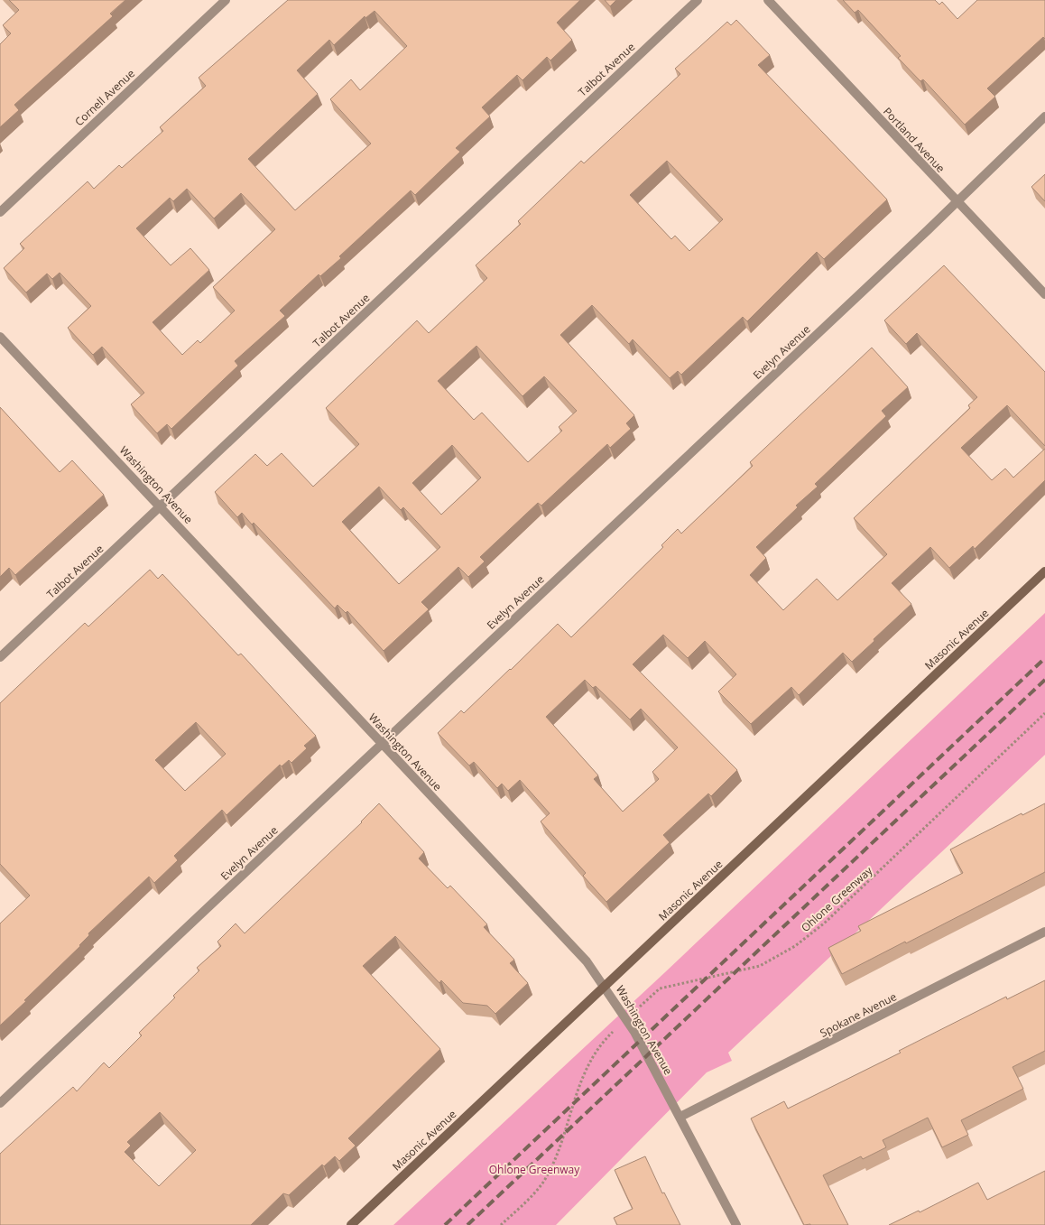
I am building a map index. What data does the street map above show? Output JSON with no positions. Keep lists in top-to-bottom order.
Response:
{
  "streets": {
    "street": [
      "Talbot Avenue",
      "Cornell Avenue",
      "Portland Avenue",
      "Evelyn Avenue",
      "Washington Avenue",
      "Masonic Avenue",
      "Spokane Avenue"
    ],
    "path": ["Ohlone Greenway"]
  },
  "crossings": [
    ["Talbot Avenue", "Washington Avenue"],
    ["Portland Avenue", "Evelyn Avenue"],
    ["Evelyn Avenue", "Washington Avenue"],
    ["Washington Avenue", "Masonic Avenue"],
    ["Washington Avenue", "Ohlone Greenway"],
    ["Washington Avenue", "Spokane Avenue"]
  ],
  "parks": ["Ohlone Greenway"]
}
